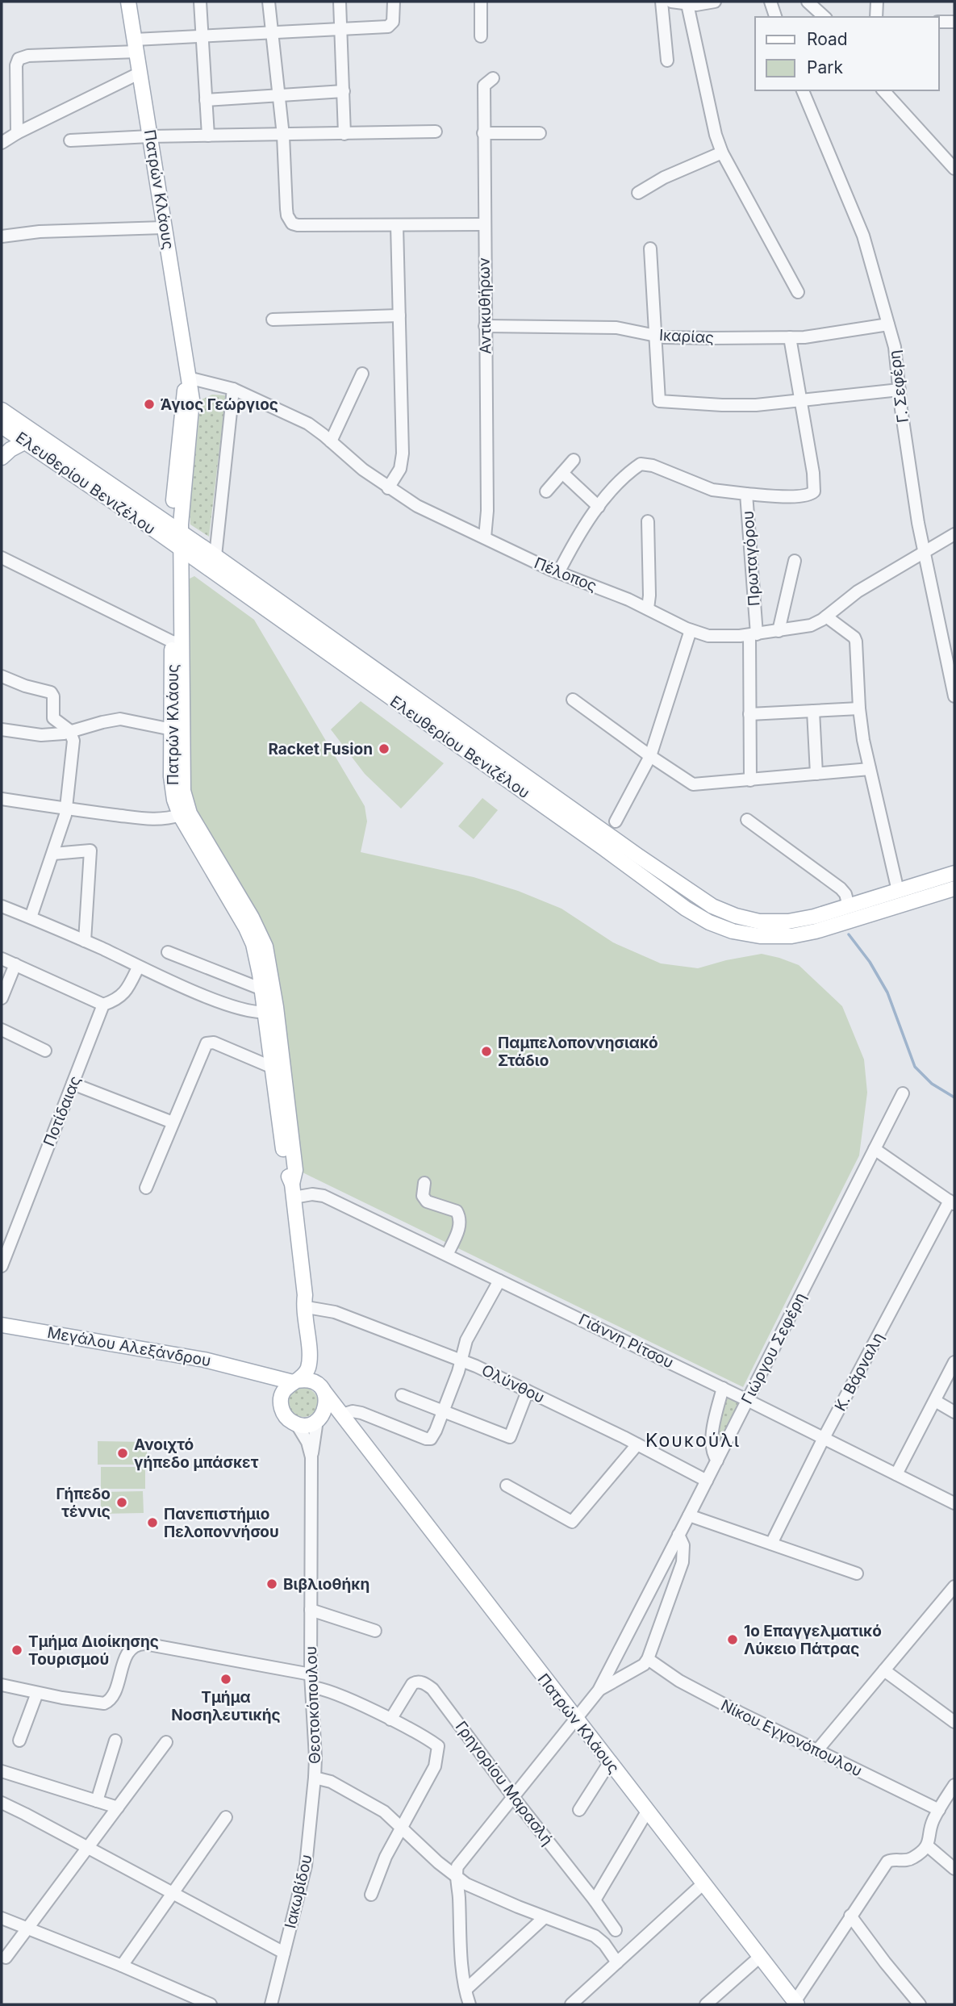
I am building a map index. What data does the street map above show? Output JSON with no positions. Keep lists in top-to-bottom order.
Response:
{
  "streets": {
    "main road": ["Πατρών Κλάους", "Ελευθερίου Βενιζέλου", "Μεγάλου Αλεξάνδρου"],
    "street": [
      "Αντικυθήρων",
      "Ικαρίας",
      "Γ. Σεφέρη",
      "Πρωταγόρου",
      "Πέλοπος",
      "Ποτίδαιας",
      "Γιάννη Ρίτσου",
      "Γιώργου Σεφέρη",
      "Κ. Βάρναλη",
      "Ολύνθου",
      "Θεοτοκόπουλου",
      "Νίκου Εγγονόπουλου",
      "Γρηγορίου Μαρασλή",
      "Ιακωβίδου"
    ]
  },
  "crossings": [
    ["Πατρών Κλάους", "Ελευθερίου Βενιζέλου"],
    ["Πατρών Κλάους", "Πέλοπος"],
    ["Πατρών Κλάους", "Γιάννη Ρίτσου"],
    ["Πατρών Κλάους", "Γιώργου Σεφέρη"],
    ["Πατρών Κλάους", "Ολύνθου"],
    ["Αντικυθήρων", "Ικαρίας"],
    ["Αντικυθήρων", "Πέλοπος"],
    ["Ικαρίας", "Γ. Σεφέρη"],
    ["Γ. Σεφέρη", "Πέλοπος"],
    ["Πρωταγόρου", "Πέλοπος"],
    ["Γιάννη Ρίτσου", "Γιώργου Σεφέρη"],
    ["Γιάννη Ρίτσου", "Κ. Βάρναλη"],
    ["Γιώργου Σεφέρη", "Ολύνθου"],
    ["Γιώργου Σεφέρη", "Θεοτοκόπουλου"],
    ["Γιώργου Σεφέρη", "Γρηγορίου Μαρασλή"],
    ["Θεοτοκόπουλου", "Ιακωβίδου"]
  ],
  "districts": ["Κουκούλι"],
  "places": [
    "Άγιος Γεώργιος",
    "Racket Fusion",
    "Παμπελοποννησιακό Στάδιο",
    "Ανοιχτό γήπεδο μπάσκετ",
    "Γήπεδο τέννις",
    "Πανεπιστήμιο Πελοποννήσου",
    "Βιβλιοθήκη",
    "1o Επαγγελματικό Λύκειο Πάτρας",
    "Τμήμα Διοίκησης Τουρισμού",
    "Τμήμα Νοσηλευτικής"
  ],
  "legend": ["Road", "Park"]
}
